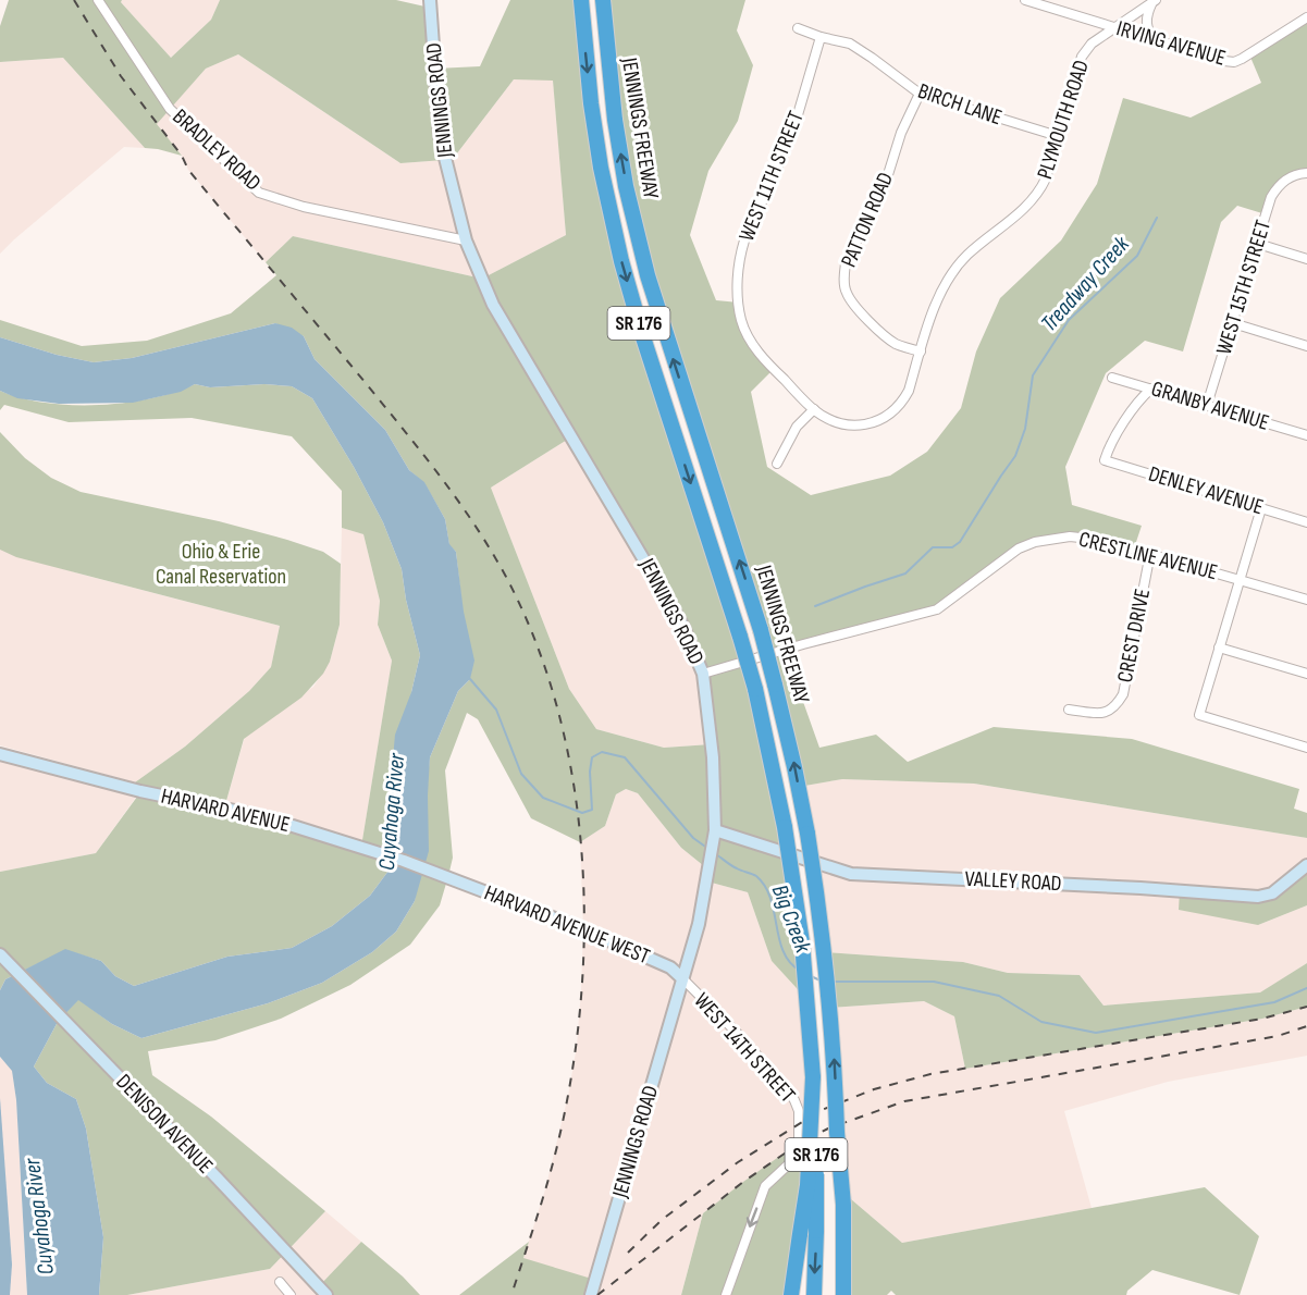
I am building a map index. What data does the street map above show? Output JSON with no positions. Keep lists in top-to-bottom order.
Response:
{
  "streets": {
    "highway": ["JENNINGS FREEWAY", "SR 176"],
    "street": [
      "IRVING AVENUE",
      "JENNINGS ROAD",
      "BIRCH LANE",
      "PLYMOUTH ROAD",
      "BRADLEY ROAD",
      "WEST 11TH STREET",
      "PATTON ROAD",
      "WEST 15TH STREET",
      "GRANBY AVENUE",
      "DENLEY AVENUE",
      "CRESTLINE AVENUE",
      "CREST DRIVE",
      "HARVARD AVENUE",
      "VALLEY ROAD",
      "HARVARD AVENUE WEST",
      "WEST 14TH STREET",
      "DENISON AVENUE"
    ]
  },
  "crossings": [
    ["IRVING AVENUE", "PLYMOUTH ROAD"],
    ["JENNINGS ROAD", "BRADLEY ROAD"],
    ["JENNINGS ROAD", "CRESTLINE AVENUE"],
    ["JENNINGS ROAD", "VALLEY ROAD"],
    ["JENNINGS ROAD", "HARVARD AVENUE WEST"],
    ["JENNINGS ROAD", "WEST 14TH STREET"],
    ["BIRCH LANE", "PLYMOUTH ROAD"],
    ["BIRCH LANE", "WEST 11TH STREET"],
    ["BIRCH LANE", "PATTON ROAD"],
    ["PLYMOUTH ROAD", "WEST 11TH STREET"],
    ["PLYMOUTH ROAD", "PATTON ROAD"],
    ["WEST 15TH STREET", "GRANBY AVENUE"],
    ["GRANBY AVENUE", "DENLEY AVENUE"],
    ["CRESTLINE AVENUE", "CREST DRIVE"],
    ["HARVARD AVENUE", "HARVARD AVENUE WEST"],
    ["HARVARD AVENUE WEST", "WEST 14TH STREET"]
  ],
  "one_way": ["WEST 14TH STREET"],
  "water": ["Treadway Creek", "Cuyahoga River", "Big Creek"],
  "parks": ["Ohio & Erie Canal Reservation"]
}
